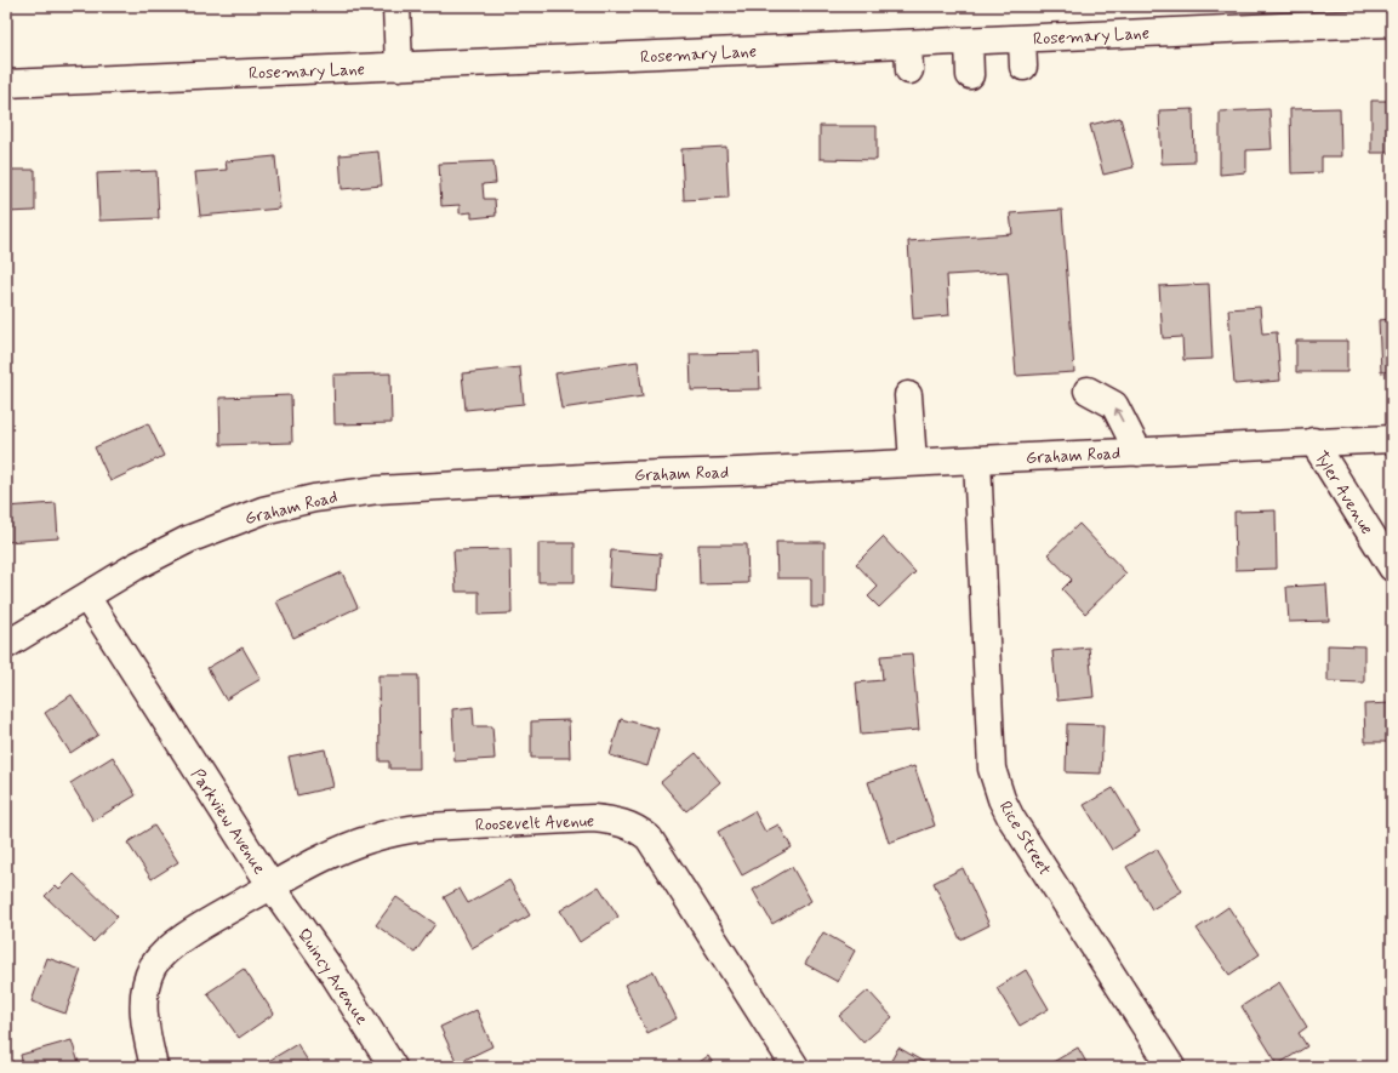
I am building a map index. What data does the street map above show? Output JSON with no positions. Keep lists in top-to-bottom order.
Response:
{
  "streets": {
    "street": [
      "Rosemary Lane",
      "Graham Road",
      "Tyler Avenue",
      "Parkview Avenue",
      "Roosevelt Avenue",
      "Rice Street",
      "Quincy Avenue"
    ]
  },
  "crossings": [
    ["Graham Road", "Tyler Avenue"],
    ["Graham Road", "Parkview Avenue"],
    ["Graham Road", "Rice Street"],
    ["Parkview Avenue", "Roosevelt Avenue"],
    ["Parkview Avenue", "Quincy Avenue"],
    ["Roosevelt Avenue", "Quincy Avenue"]
  ]
}
